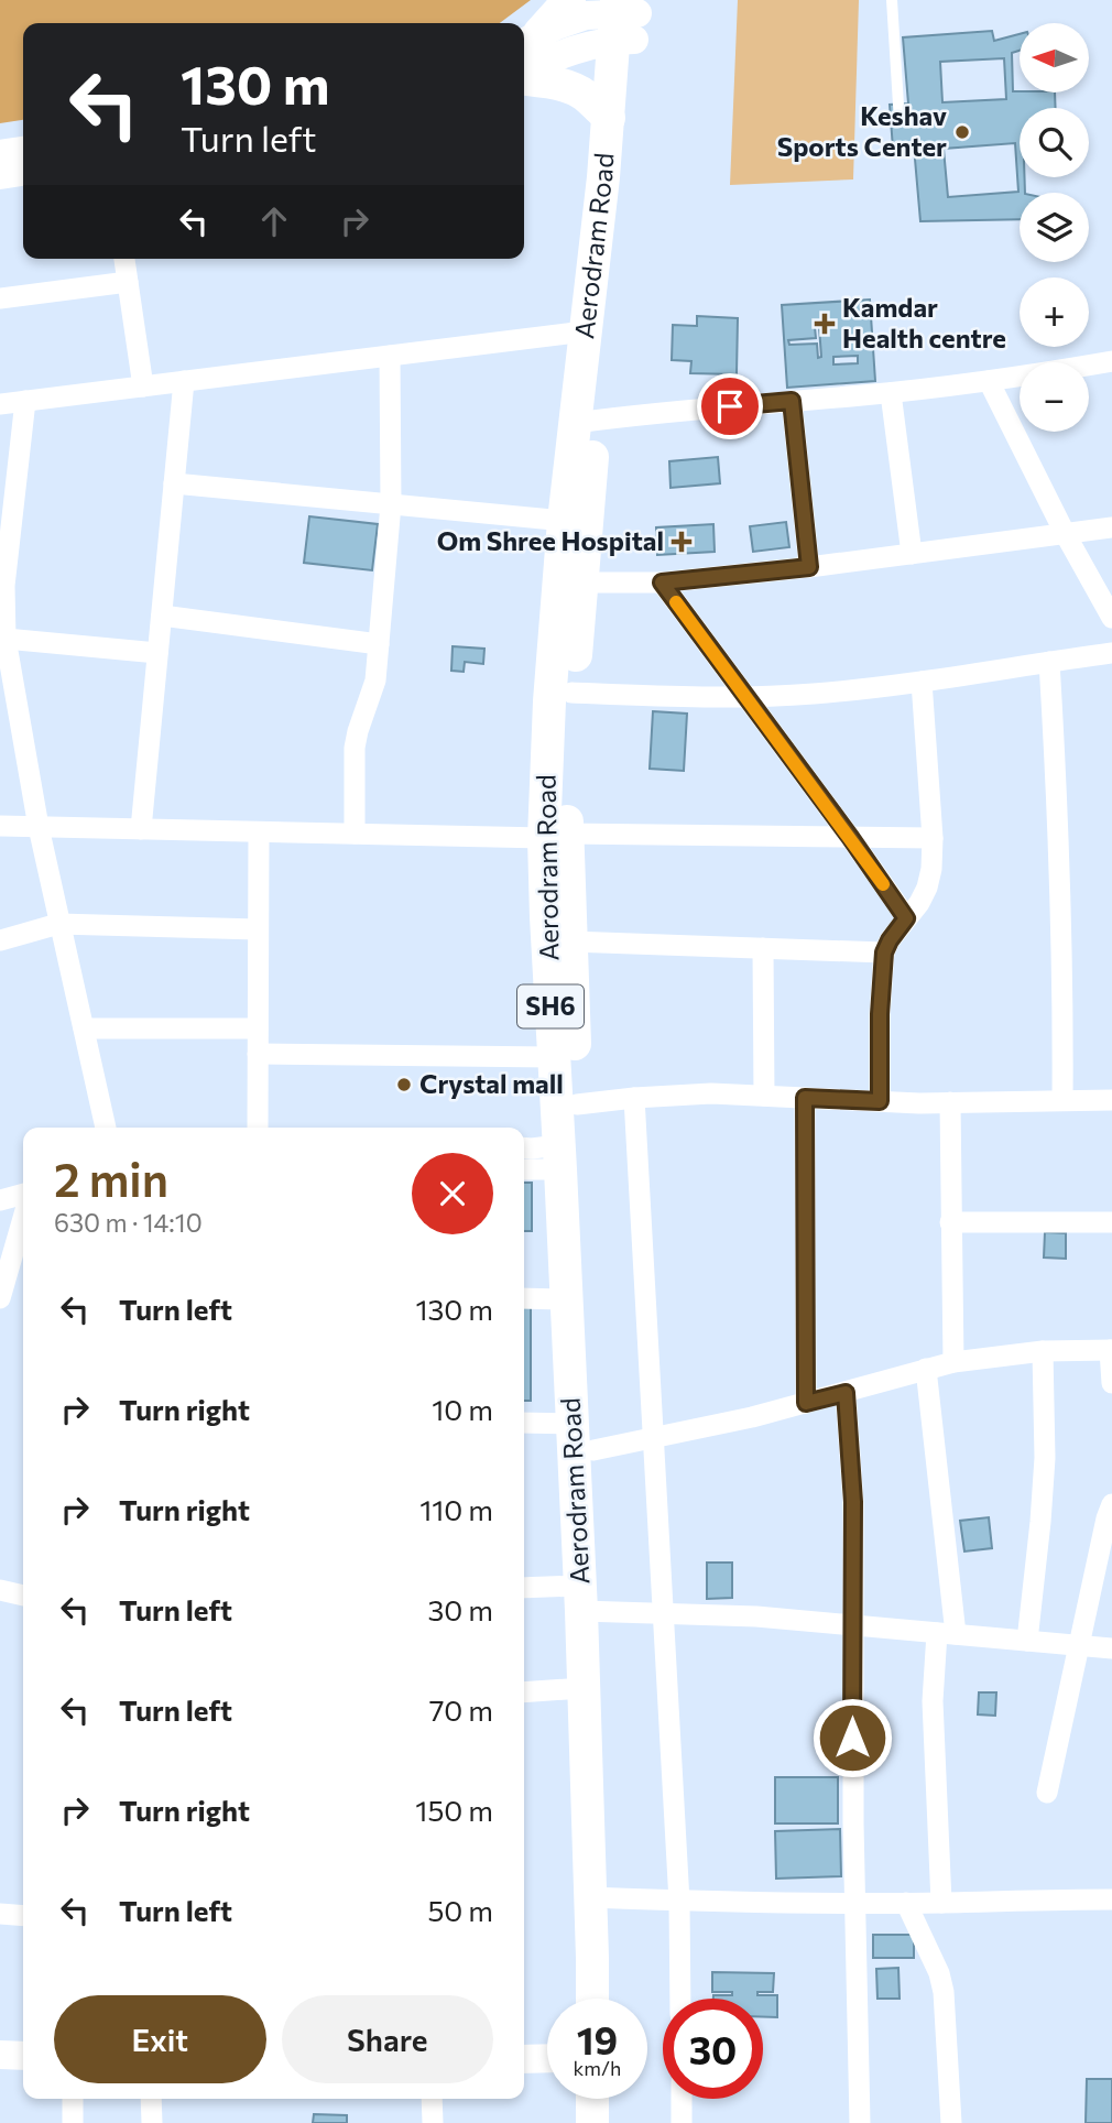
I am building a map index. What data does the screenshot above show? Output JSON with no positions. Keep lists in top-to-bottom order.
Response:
{
  "streets": {
    "main road": ["Aerodram Road", "SH6"]
  },
  "places": {
    "other": ["Keshav Sports Center", "Crystal mall"],
    "health": ["Kamdar Health centre", "Om Shree Hospital"]
  },
  "north": "left",
  "page": {
    "map_buttons": ["+", "−"],
    "turn": ["130 m", "Turn left"],
    "heading": ["2 min", "630 m · 14:10"],
    "list": [
      {
        "name": "Turn left",
        "value": "130 m"
      },
      {
        "name": "Turn right",
        "value": "10 m"
      },
      {
        "name": "Turn right",
        "value": "110 m"
      },
      {
        "name": "Turn left",
        "value": "30 m"
      },
      {
        "name": "Turn left",
        "value": "70 m"
      },
      {
        "name": "Turn right",
        "value": "150 m"
      },
      {
        "name": "Turn left",
        "value": "50 m"
      }
    ],
    "buttons": ["Exit", "Share"],
    "speed": "19 km/h",
    "limit": "30"
  }
}
